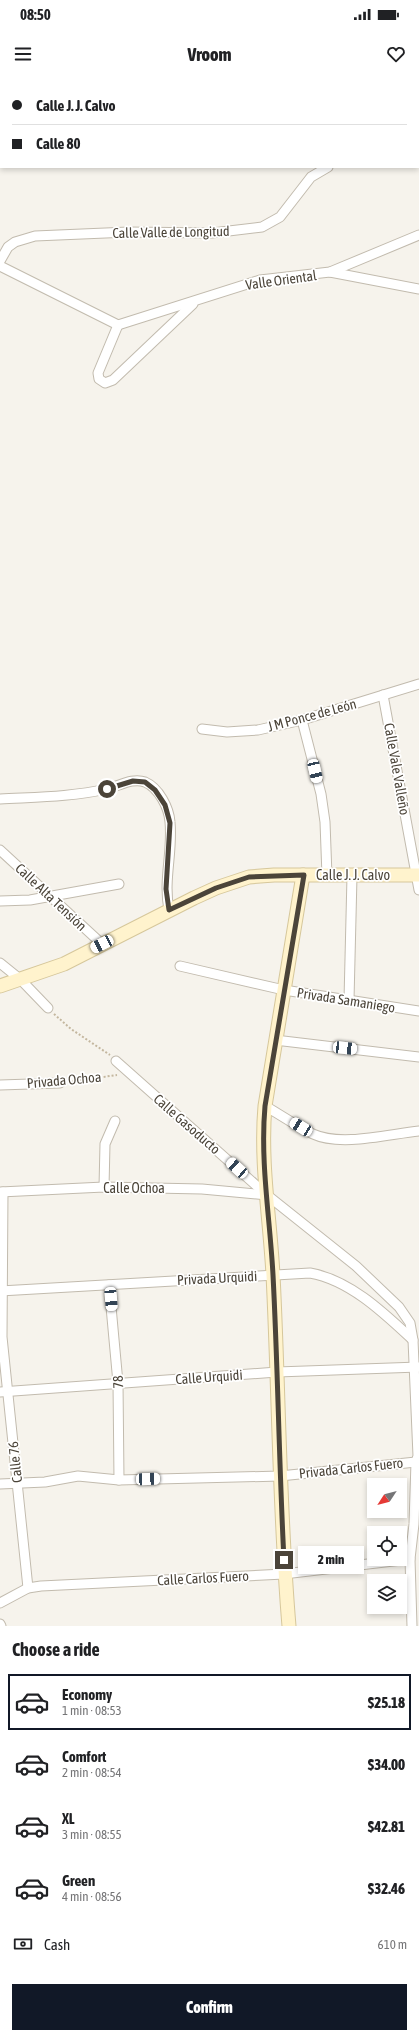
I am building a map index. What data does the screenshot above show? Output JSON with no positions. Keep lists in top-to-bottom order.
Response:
{
  "streets": {
    "street": [
      "Calle Valle de Longitud",
      "Valle Oriental",
      "J M Ponce de León",
      "Calle Vale Valleño",
      "Calle J. J. Calvo",
      "Calle Alta Tensión",
      "Privada Samaniego",
      "Privada Ochoa",
      "Calle Gasoducto",
      "Calle Ochoa",
      "Privada Urquidi",
      "Calle Urquidi",
      "78",
      "Calle 76",
      "Privada Carlos Fuero",
      "Calle Carlos Fuero"
    ]
  },
  "crossings": [
    ["J M Ponce de León", "Calle Vale Valleño"],
    ["Calle Vale Valleño", "Calle J. J. Calvo"],
    ["Calle J. J. Calvo", "Calle Alta Tensión"],
    ["Privada Ochoa", "Calle Gasoducto"],
    ["Calle Gasoducto", "Calle Ochoa"],
    ["Calle Gasoducto", "Privada Urquidi"],
    ["Calle Gasoducto", "Calle Urquidi"],
    ["Calle Gasoducto", "Privada Carlos Fuero"],
    ["Calle Gasoducto", "Calle Carlos Fuero"],
    ["Calle Ochoa", "Calle 76"],
    ["Privada Urquidi", "78"],
    ["Privada Urquidi", "Calle 76"],
    ["Calle Urquidi", "78"],
    ["Calle Urquidi", "Calle 76"],
    ["78", "Privada Carlos Fuero"],
    ["Calle 76", "Privada Carlos Fuero"],
    ["Calle 76", "Calle Carlos Fuero"]
  ],
  "north": "bottom left",
  "page": {
    "status": "08:50",
    "header": "Vroom",
    "banner": ["Calle J. J. Calvo", "Calle 80"],
    "bubble": "2 min",
    "heading": "Choose a ride",
    "list": [
      {
        "name": "Economy",
        "note": "1 min · 08:53",
        "value": "$25.18"
      },
      {
        "name": "Comfort",
        "note": "2 min · 08:54",
        "value": "$34.00"
      },
      {
        "name": "XL",
        "note": "3 min · 08:55",
        "value": "$42.81"
      },
      {
        "name": "Green",
        "note": "4 min · 08:56",
        "value": "$32.46"
      }
    ],
    "pay": ["Cash", "610 m"],
    "buttons": "Confirm"
  }
}
